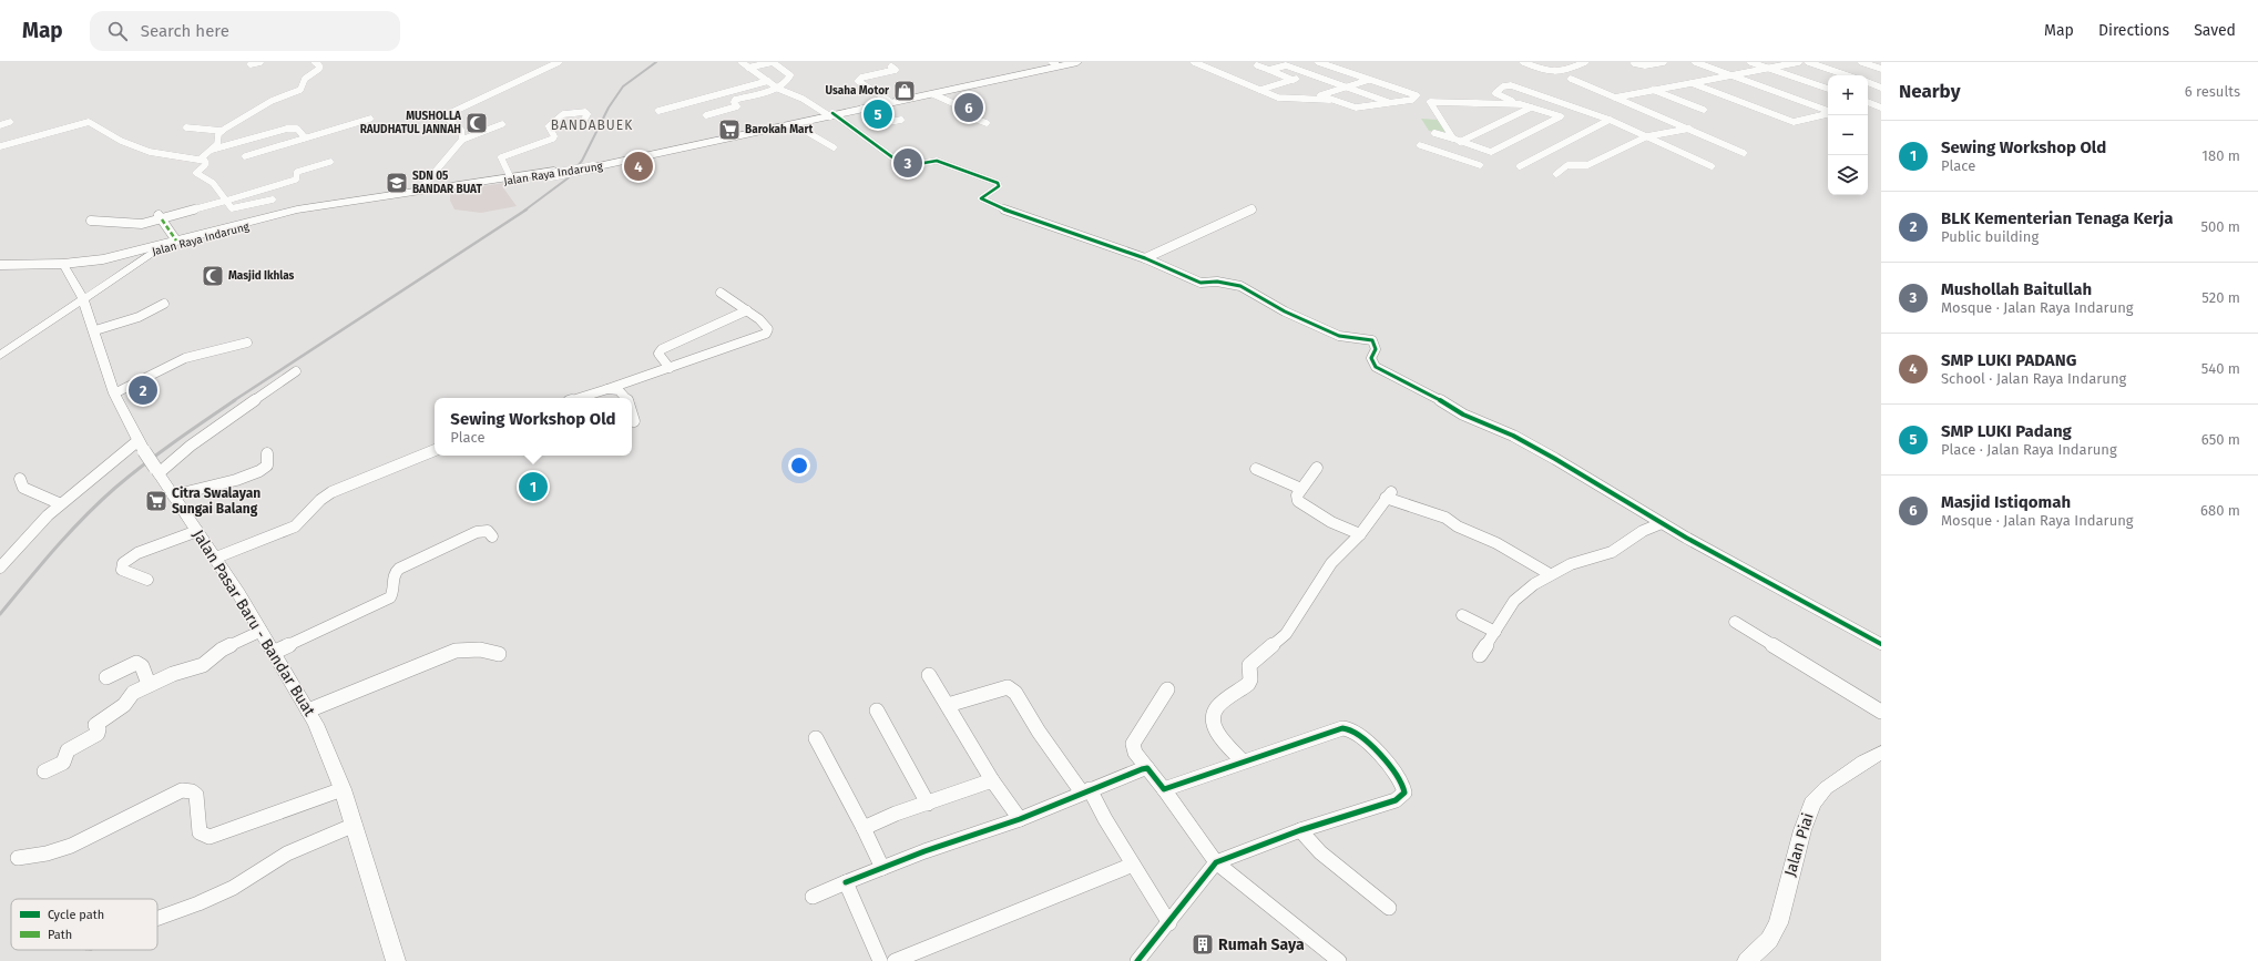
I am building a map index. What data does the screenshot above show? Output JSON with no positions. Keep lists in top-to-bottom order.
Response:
{
  "streets": {
    "highway": ["Jalan Raya Indarung"],
    "street": ["Jalan Pasar Baru - Bandar Buat", "Jalan Piai"]
  },
  "crossings": [
    ["Jalan Raya Indarung", "Jalan Pasar Baru - Bandar Buat"]
  ],
  "districts": ["BANDABUEK"],
  "places": {
    "shop": ["Usaha Motor"],
    "mosque": ["MUSHOLLA RAUDHATUL JANNAH", "Masjid Ikhlas"],
    "supermarket": ["Barokah Mart", "Citra Swalayan Sungai Balang"],
    "school or university": ["SDN 05 BANDAR BUAT"],
    "building": ["Rumah Saya"]
  },
  "legend": ["Cycle path", "Path"],
  "page": {
    "header": "Map",
    "search": "Search here",
    "nav": ["Map", "Directions", "Saved"],
    "heading": ["Nearby", "6 results"],
    "map_buttons": ["+", "−"],
    "pins": [
      "6",
      "5",
      "3",
      "4",
      "2",
      "1"
    ],
    "list": [
      {
        "mark": "1",
        "name": "Sewing Workshop Old",
        "note": "Place",
        "value": "180 m"
      },
      {
        "mark": "2",
        "name": "BLK Kementerian Tenaga Kerja",
        "note": "Public building",
        "value": "500 m"
      },
      {
        "mark": "3",
        "name": "Mushollah Baitullah",
        "note": "Mosque · Jalan Raya Indarung",
        "value": "520 m"
      },
      {
        "mark": "4",
        "name": "SMP LUKI PADANG",
        "note": "School · Jalan Raya Indarung",
        "value": "540 m"
      },
      {
        "mark": "5",
        "name": "SMP LUKI Padang",
        "note": "Place · Jalan Raya Indarung",
        "value": "650 m"
      },
      {
        "mark": "6",
        "name": "Masjid Istiqomah",
        "note": "Mosque · Jalan Raya Indarung",
        "value": "680 m"
      }
    ],
    "popup": ["Sewing Workshop Old", "Place"]
  }
}
